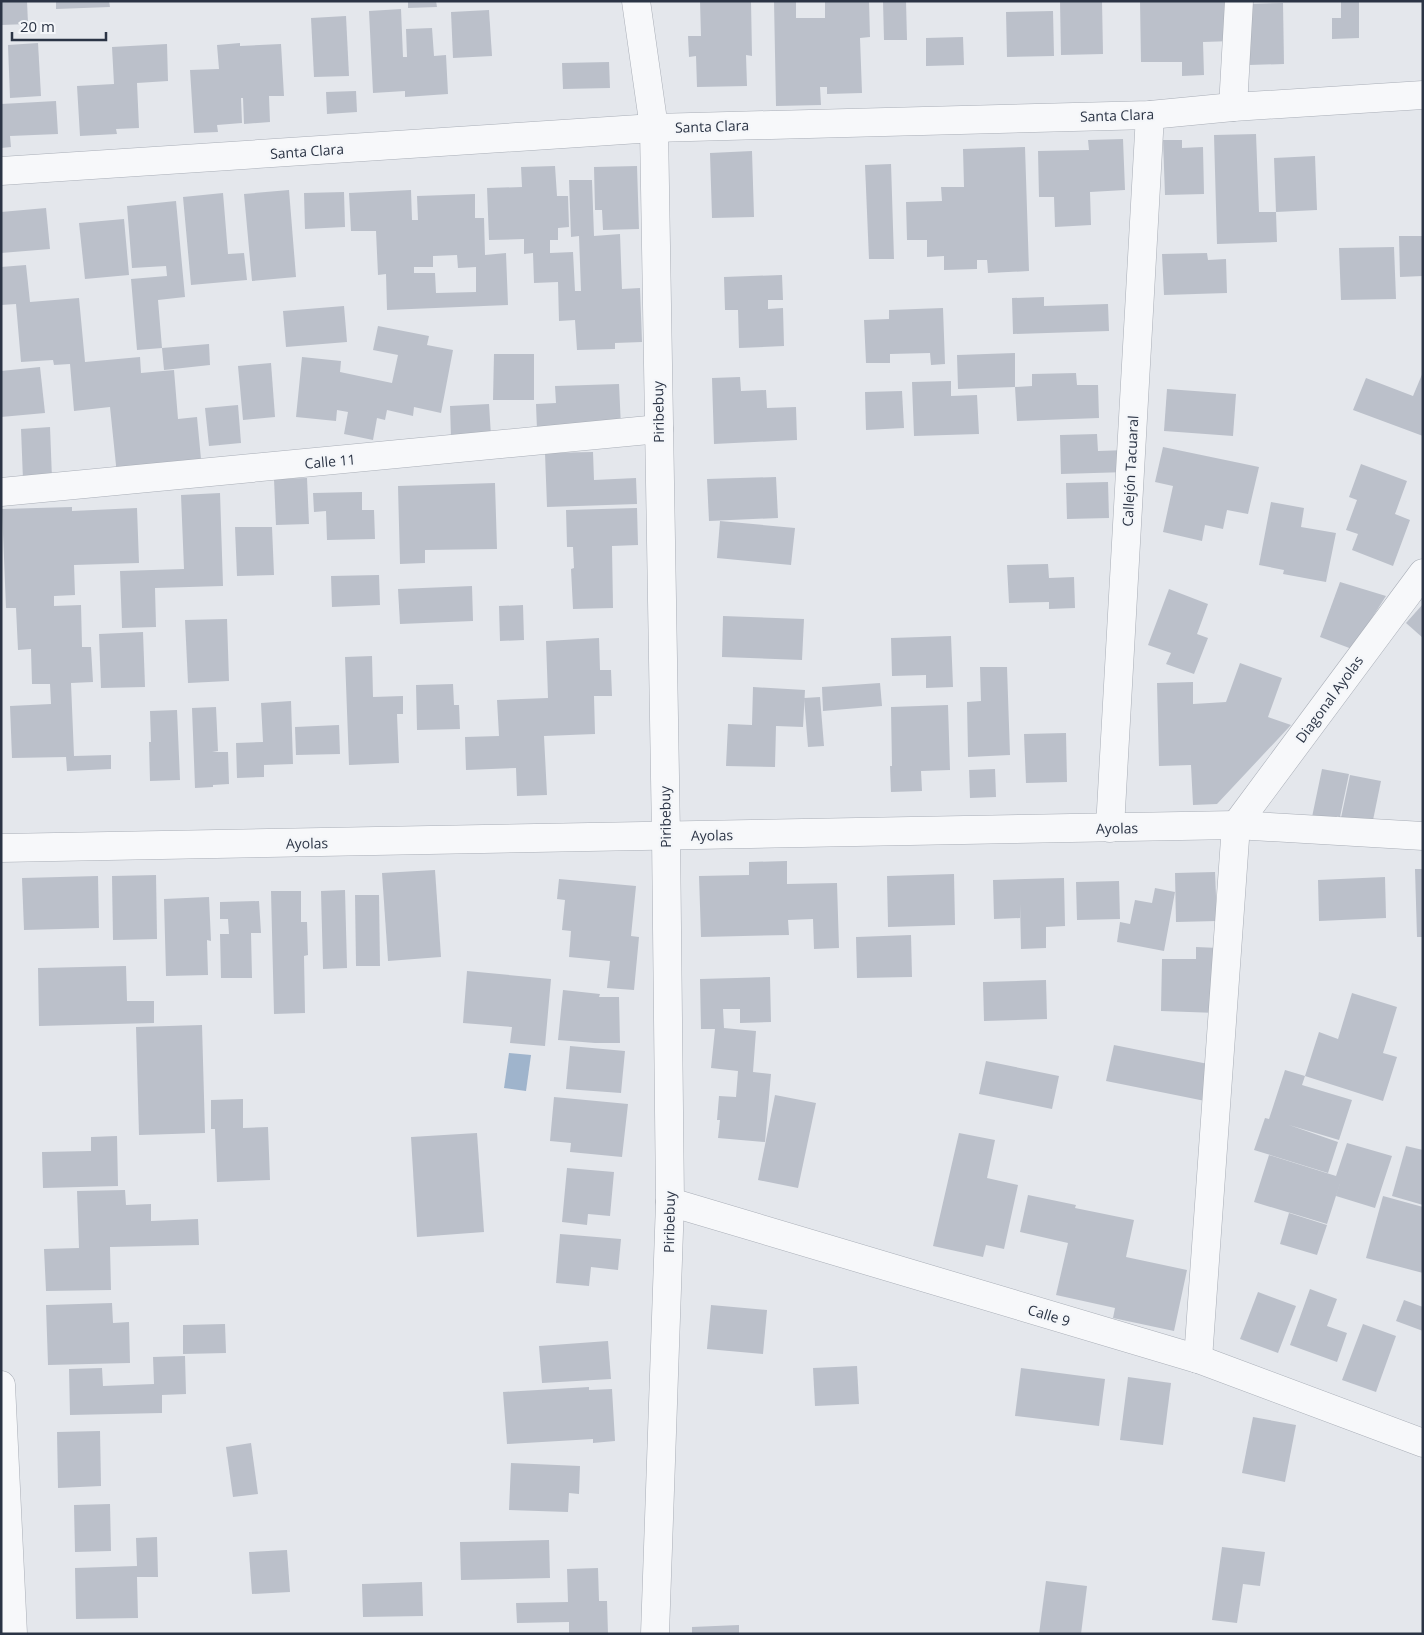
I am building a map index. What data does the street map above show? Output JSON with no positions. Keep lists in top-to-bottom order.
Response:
{
  "streets": {
    "street": [
      "Santa Clara",
      "Piribebuy",
      "Calle 11",
      "Callejón Tacuaral",
      "Diagonal Ayolas",
      "Ayolas",
      "Calle 9"
    ]
  },
  "crossings": [
    ["Santa Clara", "Piribebuy"],
    ["Santa Clara", "Callejón Tacuaral"],
    ["Piribebuy", "Calle 11"],
    ["Piribebuy", "Ayolas"],
    ["Piribebuy", "Calle 9"],
    ["Callejón Tacuaral", "Ayolas"],
    ["Diagonal Ayolas", "Ayolas"]
  ],
  "scale_bar": "20 m"
}
